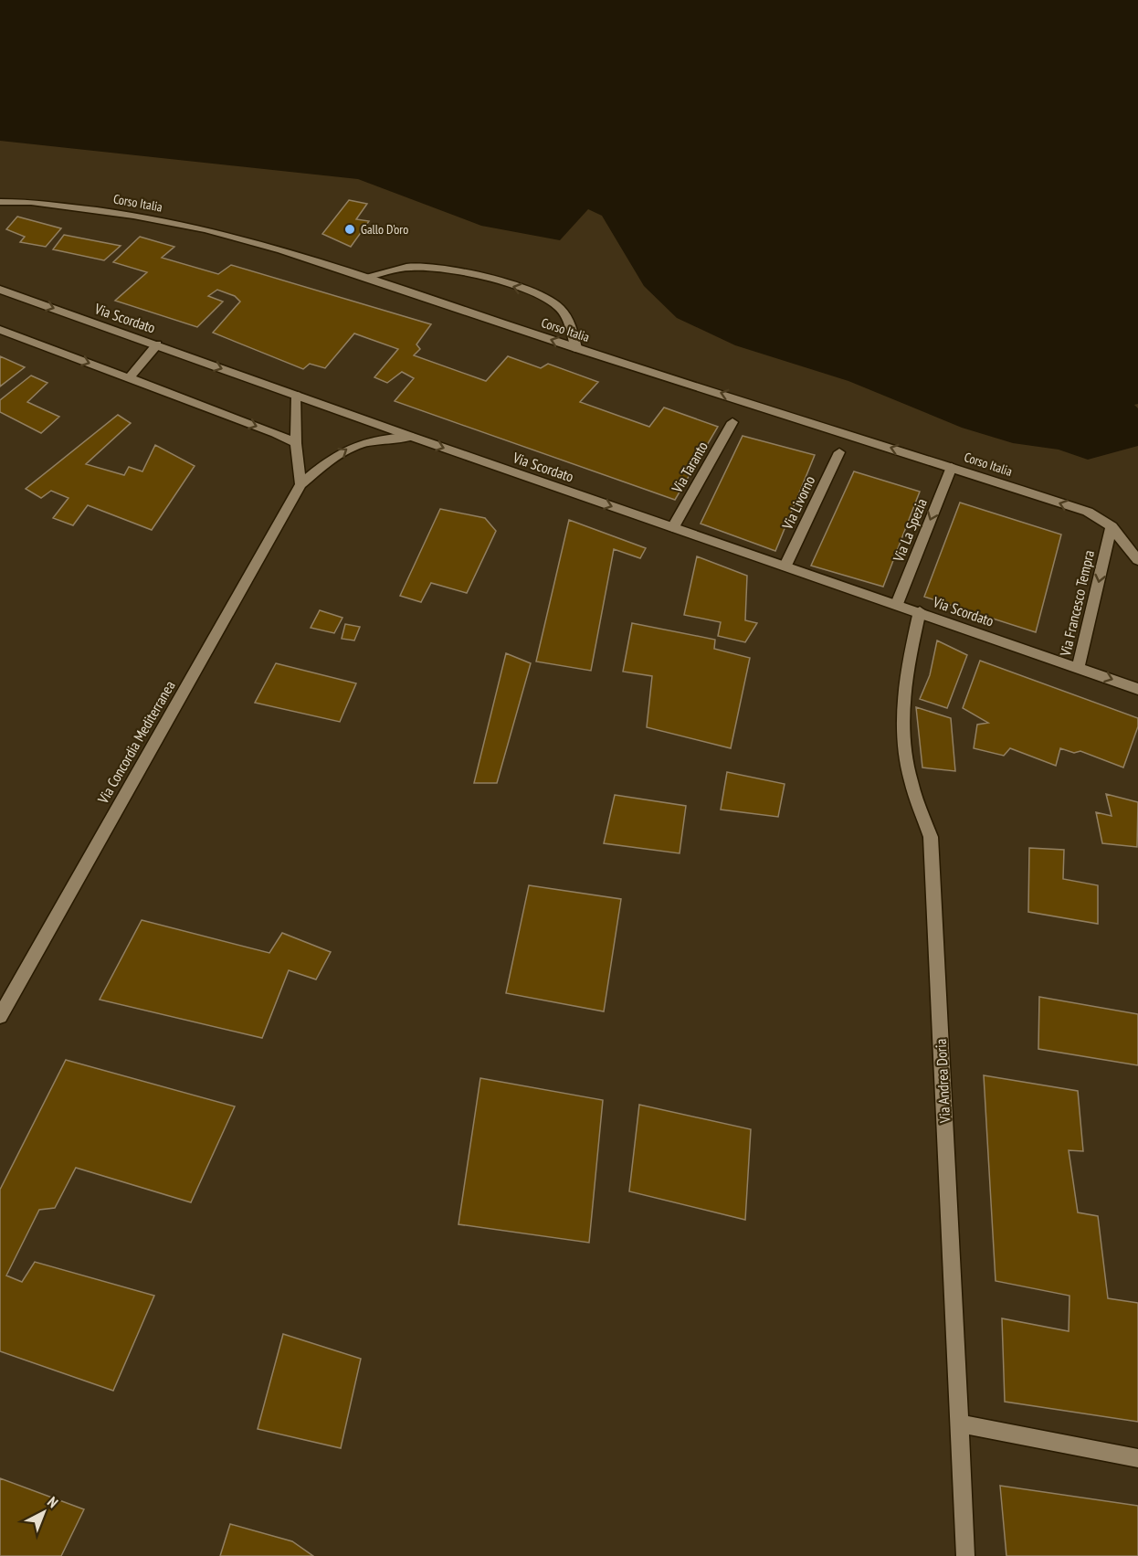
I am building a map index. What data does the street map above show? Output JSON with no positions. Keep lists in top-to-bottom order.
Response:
{
  "streets": {
    "street": [
      "Corso Italia",
      "Via Scordato",
      "Via Taranto",
      "Via Livorno",
      "Via La Spezia",
      "Via Francesco Tempra",
      "Via Concordia Mediterranea",
      "Via Andrea Doria"
    ]
  },
  "crossings": [
    ["Corso Italia", "Via La Spezia"],
    ["Corso Italia", "Via Francesco Tempra"],
    ["Via Scordato", "Via Taranto"],
    ["Via Scordato", "Via Livorno"],
    ["Via Scordato", "Via La Spezia"],
    ["Via Scordato", "Via Francesco Tempra"],
    ["Via Scordato", "Via Andrea Doria"]
  ],
  "one_way": ["Corso Italia", "Via La Spezia"],
  "places": ["Gallo D'oro"],
  "north": "top right"
}
